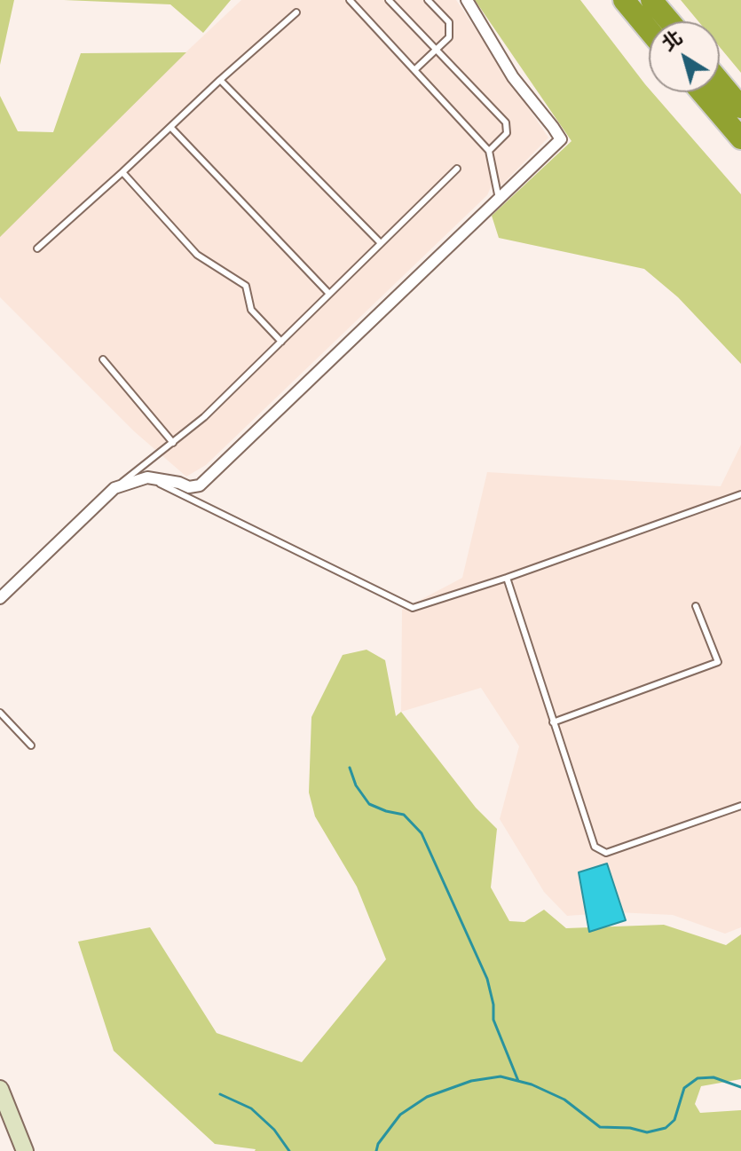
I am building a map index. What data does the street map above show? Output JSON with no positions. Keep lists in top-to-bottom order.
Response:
{
  "north": "top left"
}
